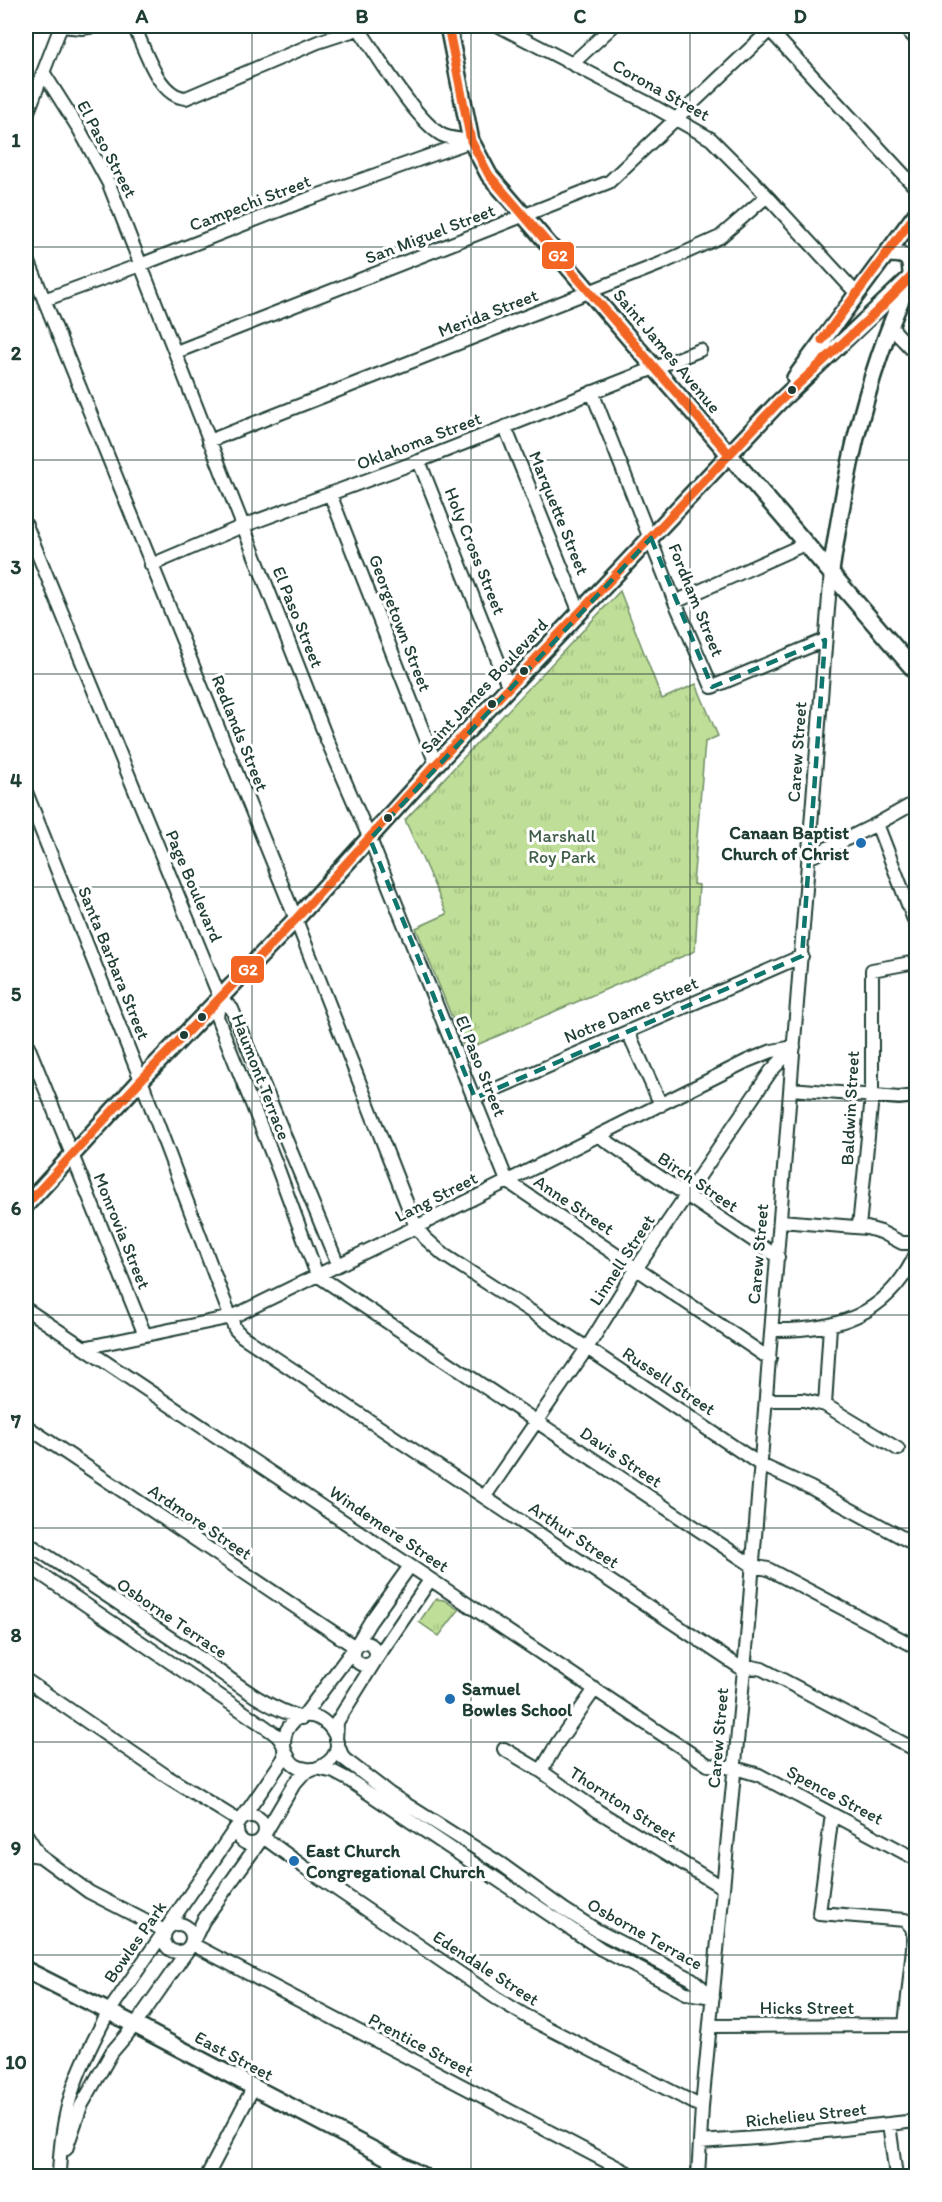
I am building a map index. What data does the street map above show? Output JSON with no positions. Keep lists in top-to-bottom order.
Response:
{
  "streets": {
    "main road": [
      "Saint James Avenue",
      "Saint James Boulevard",
      "Carew Street",
      "East Street"
    ],
    "street": [
      "Corona Street",
      "El Paso Street",
      "Campechi Street",
      "San Miguel Street",
      "Merida Street",
      "Oklahoma Street",
      "Marquette Street",
      "Holy Cross Street",
      "Fordham Street",
      "Georgetown Street",
      "Redlands Street",
      "Page Boulevard",
      "Santa Barbara Street",
      "Notre Dame Street",
      "Haumont Terrace",
      "Baldwin Street",
      "Birch Street",
      "Lang Street",
      "Anne Street",
      "Monrovia Street",
      "Linnell Street",
      "Russell Street",
      "Davis Street",
      "Ardmore Street",
      "Windemere Street",
      "Arthur Street",
      "Osborne Terrace",
      "Spence Street",
      "Thornton Street",
      "Bowles Park",
      "Edendale Street",
      "Hicks Street",
      "Prentice Street",
      "Richelieu Street"
    ]
  },
  "crossings": [
    ["Corona Street", "San Miguel Street"],
    ["Corona Street", "Merida Street"],
    ["Corona Street", "Saint James Boulevard"],
    ["El Paso Street", "Campechi Street"],
    ["El Paso Street", "San Miguel Street"],
    ["El Paso Street", "Merida Street"],
    ["El Paso Street", "Oklahoma Street"],
    ["El Paso Street", "Saint James Boulevard"],
    ["El Paso Street", "Notre Dame Street"],
    ["El Paso Street", "Lang Street"],
    ["El Paso Street", "Anne Street"],
    ["Campechi Street", "Saint James Avenue"],
    ["Campechi Street", "Redlands Street"],
    ["San Miguel Street", "Saint James Avenue"],
    ["Merida Street", "Saint James Avenue"],
    ["Saint James Avenue", "Oklahoma Street"],
    ["Saint James Avenue", "Saint James Boulevard"],
    ["Saint James Avenue", "Carew Street"],
    ["Oklahoma Street", "Marquette Street"],
    ["Oklahoma Street", "Holy Cross Street"],
    ["Oklahoma Street", "Fordham Street"],
    ["Oklahoma Street", "Georgetown Street"],
    ["Oklahoma Street", "Redlands Street"],
    ["Marquette Street", "Saint James Boulevard"],
    ["Holy Cross Street", "Saint James Boulevard"],
    ["Fordham Street", "Saint James Boulevard"],
    ["Fordham Street", "Carew Street"],
    ["Georgetown Street", "Saint James Boulevard"],
    ["Saint James Boulevard", "Redlands Street"],
    ["Saint James Boulevard", "Carew Street"],
    ["Saint James Boulevard", "Page Boulevard"],
    ["Saint James Boulevard", "Haumont Terrace"],
    ["Redlands Street", "Lang Street"],
    ["Redlands Street", "Russell Street"],
    ["Carew Street", "Notre Dame Street"],
    ["Carew Street", "Birch Street"],
    ["Carew Street", "Lang Street"],
    ["Carew Street", "Anne Street"],
    ["Carew Street", "Linnell Street"],
    ["Carew Street", "Russell Street"],
    ["Carew Street", "Davis Street"],
    ["Carew Street", "Windemere Street"],
    ["Carew Street", "Arthur Street"],
    ["Carew Street", "Osborne Terrace"],
    ["Carew Street", "Spence Street"],
    ["Carew Street", "Thornton Street"],
    ["Carew Street", "Edendale Street"],
    ["Carew Street", "Hicks Street"],
    ["Carew Street", "Richelieu Street"],
    ["Page Boulevard", "Haumont Terrace"],
    ["Santa Barbara Street", "Lang Street"],
    ["Santa Barbara Street", "Arthur Street"],
    ["Haumont Terrace", "Lang Street"],
    ["Haumont Terrace", "Davis Street"],
    ["Birch Street", "Lang Street"],
    ["Birch Street", "Linnell Street"],
    ["Lang Street", "Anne Street"],
    ["Lang Street", "Monrovia Street"],
    ["Lang Street", "Linnell Street"],
    ["Lang Street", "Russell Street"],
    ["Lang Street", "Davis Street"],
    ["Lang Street", "Windemere Street"],
    ["Lang Street", "Arthur Street"],
    ["Anne Street", "Linnell Street"],
    ["Linnell Street", "Russell Street"],
    ["Linnell Street", "Davis Street"],
    ["Linnell Street", "Arthur Street"],
    ["Ardmore Street", "Bowles Park"],
    ["Windemere Street", "Spence Street"],
    ["Windemere Street", "Bowles Park"],
    ["Osborne Terrace", "Bowles Park"],
    ["Spence Street", "Hicks Street"],
    ["Bowles Park", "Edendale Street"],
    ["Bowles Park", "Prentice Street"],
    ["Bowles Park", "East Street"]
  ],
  "parks": ["Marshall Roy Park"],
  "places": ["Canaan Baptist Church of Christ", "Samuel Bowles School", "East Church Congregational Church"],
  "lines": ["transit line G2"],
  "grid": {
    "columns": [
      "A",
      "B",
      "C",
      "D"
    ],
    "rows": [
      "1",
      "2",
      "3",
      "4",
      "5",
      "6",
      "7",
      "8",
      "9",
      "10"
    ]
  }
}
